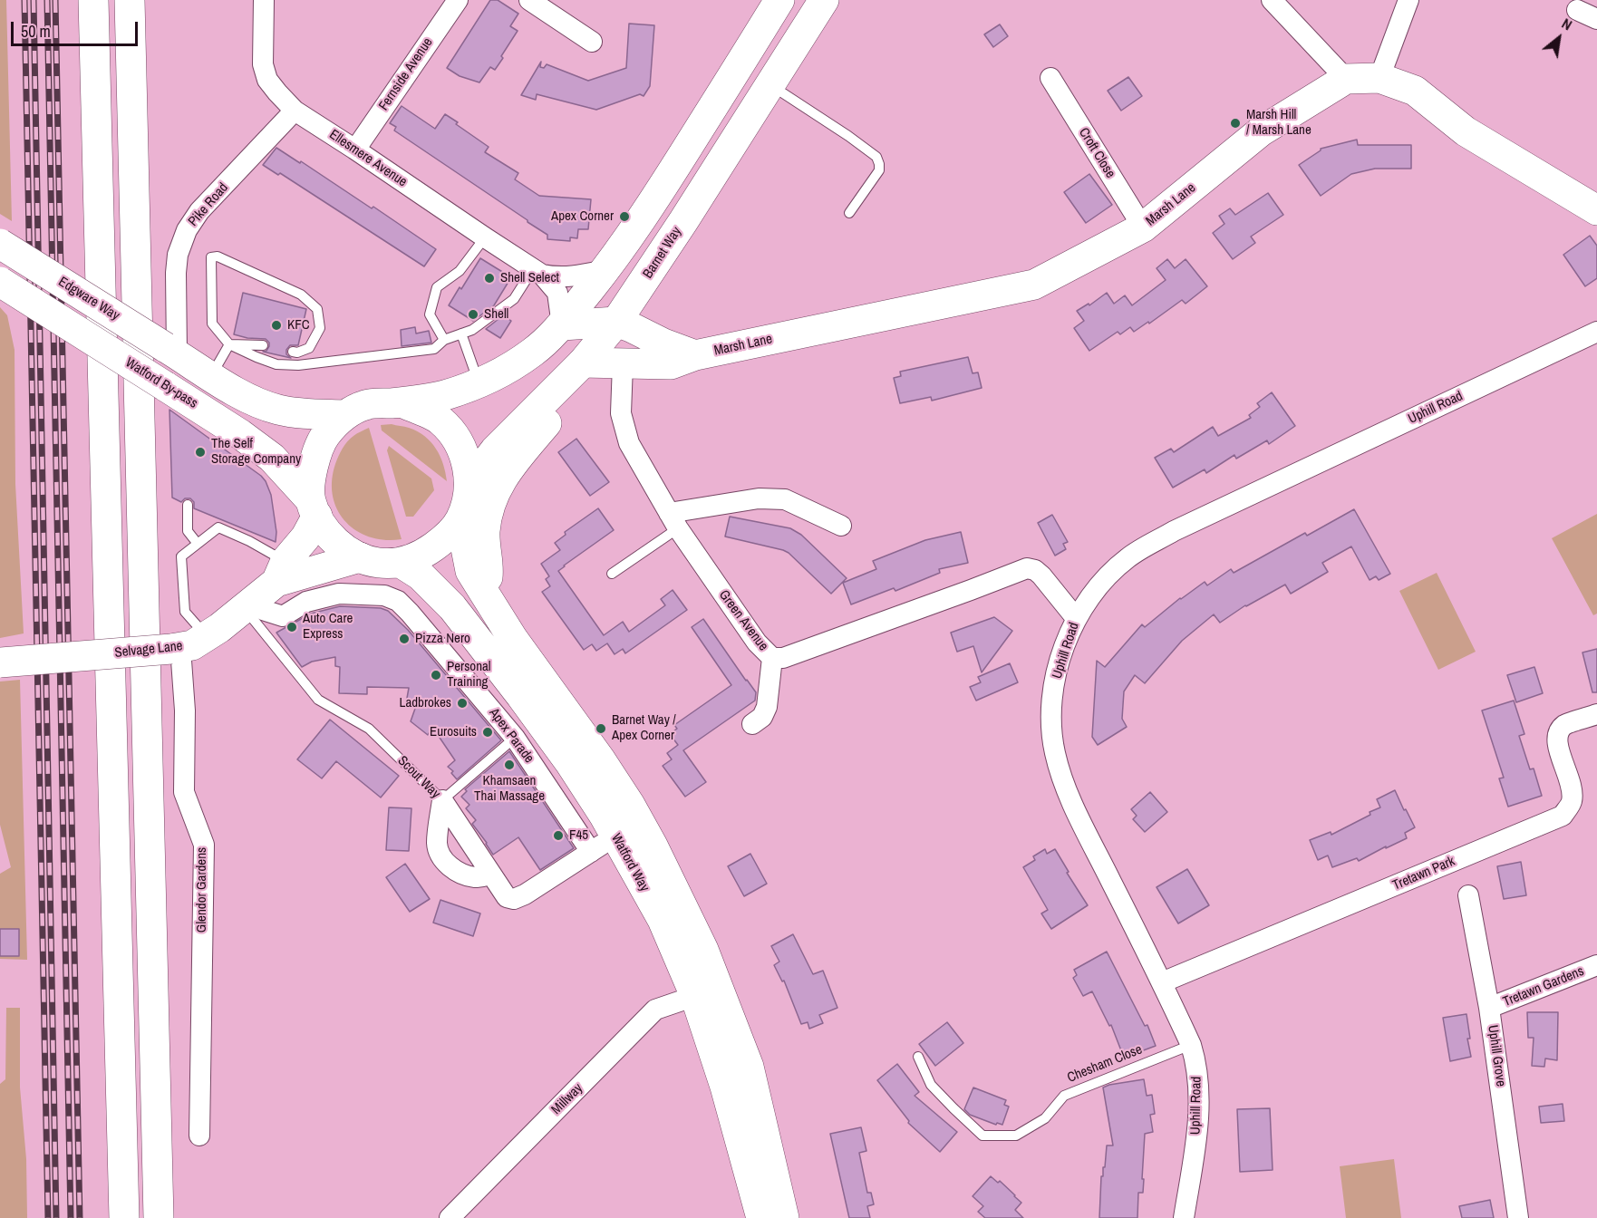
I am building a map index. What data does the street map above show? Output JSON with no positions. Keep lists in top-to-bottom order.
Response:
{
  "streets": {
    "main road": [
      "Marsh Lane",
      "Barnet Way",
      "Edgware Way",
      "Watford By-pass",
      "Selvage Lane",
      "Watford Way"
    ],
    "street": [
      "Fernside Avenue",
      "Croft Close",
      "Ellesmere Avenue",
      "Pike Road",
      "Uphill Road",
      "Green Avenue",
      "Apex Parade",
      "Scout Way",
      "Tretawn Park",
      "Glendor Gardens",
      "Tretawn Gardens",
      "Uphill Grove",
      "Millway"
    ],
    "lane": ["Chesham Close"]
  },
  "crossings": [
    ["Fernside Avenue", "Ellesmere Avenue"],
    ["Croft Close", "Marsh Lane"],
    ["Ellesmere Avenue", "Pike Road"],
    ["Ellesmere Avenue", "Marsh Lane"],
    ["Pike Road", "Edgware Way"],
    ["Marsh Lane", "Barnet Way"],
    ["Marsh Lane", "Green Avenue"],
    ["Barnet Way", "Watford By-pass"],
    ["Barnet Way", "Watford Way"],
    ["Watford By-pass", "Watford Way"],
    ["Uphill Road", "Green Avenue"],
    ["Uphill Road", "Tretawn Park"],
    ["Uphill Road", "Chesham Close"],
    ["Selvage Lane", "Glendor Gardens"],
    ["Apex Parade", "Scout Way"],
    ["Apex Parade", "Watford Way"],
    ["Scout Way", "Watford Way"],
    ["Watford Way", "Millway"],
    ["Tretawn Gardens", "Uphill Grove"]
  ],
  "places": [
    "Marsh Hill / Marsh Lane",
    "Apex Corner",
    "Shell Select",
    "Shell",
    "KFC",
    "The Self Storage Company",
    "Auto Care Express",
    "Pizza Nero",
    "Personal Training",
    "Ladbrokes",
    "Barnet Way / Apex Corner",
    "Eurosuits",
    "Khamsaen Thai Massage",
    "F45"
  ],
  "scale_bar": "50 m",
  "north": "top right"
}
